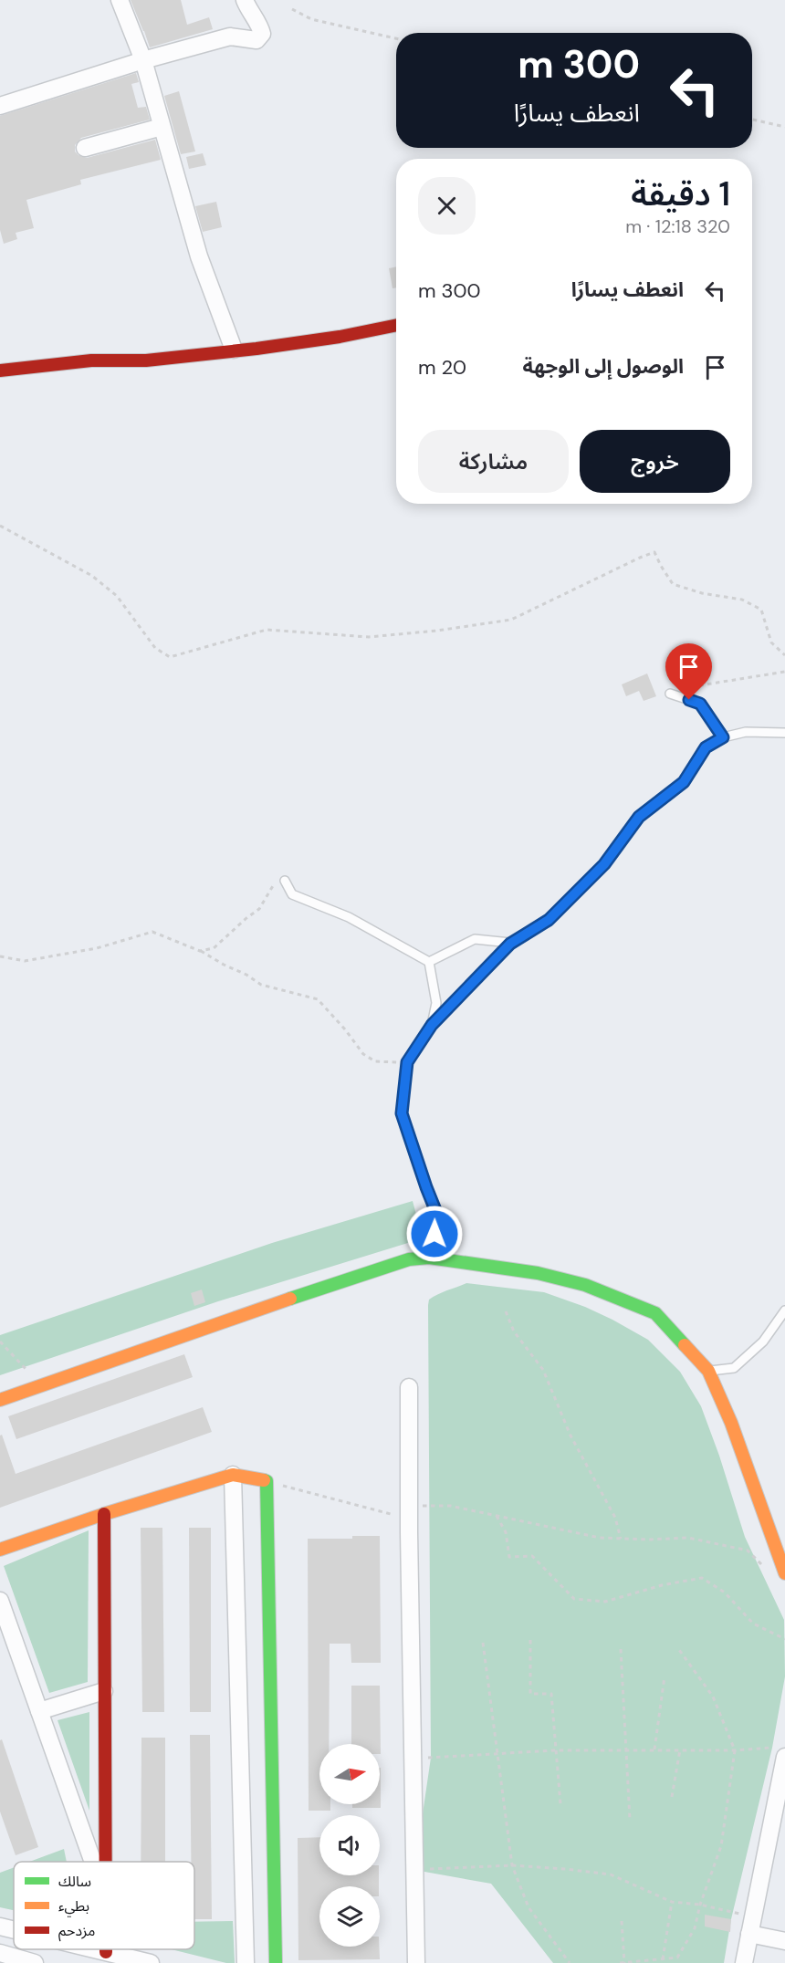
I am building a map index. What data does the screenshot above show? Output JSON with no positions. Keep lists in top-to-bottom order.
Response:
{
  "legend": ["سالك", "بطيء", "مزدحم"],
  "north": "right",
  "page": {
    "turn": ["300 m", "انعطف يسارًا"],
    "heading": ["1 دقيقة", "320 m · 12:18"],
    "list": [
      {
        "name": "انعطف يسارًا",
        "value": "300 m"
      },
      {
        "name": "الوصول إلى الوجهة",
        "value": "20 m"
      }
    ],
    "buttons": ["خروج", "مشاركة"]
  }
}
